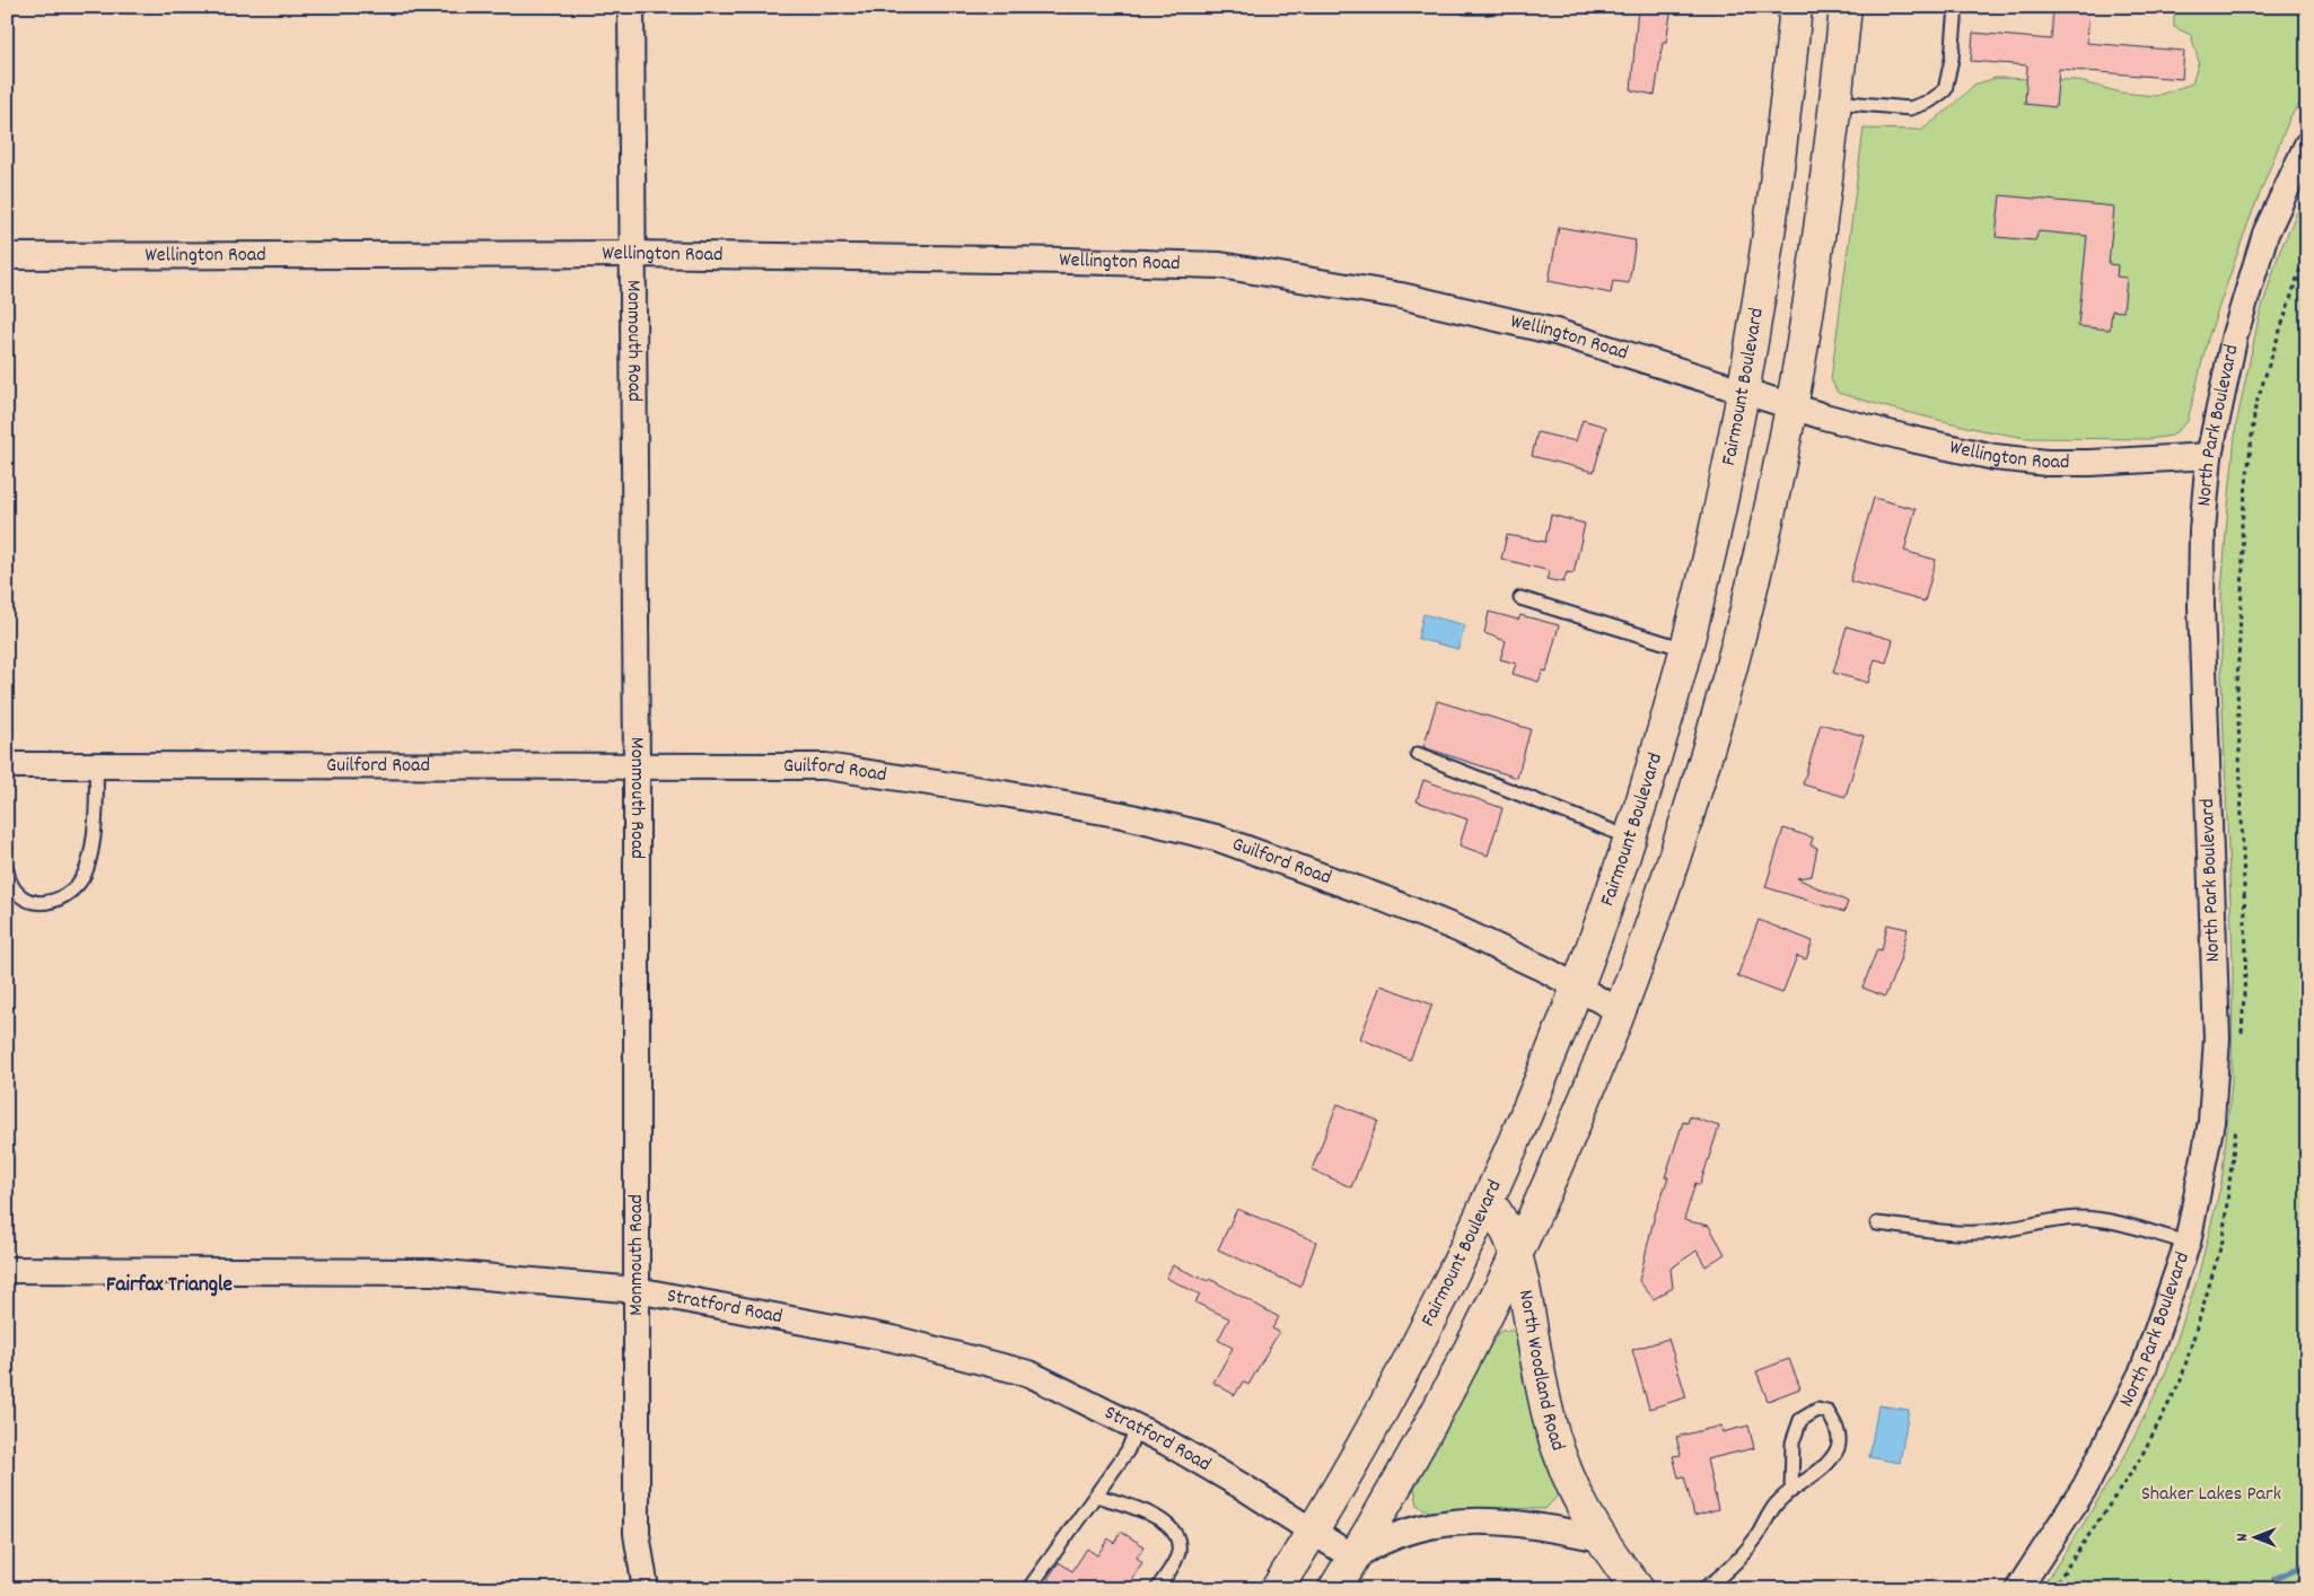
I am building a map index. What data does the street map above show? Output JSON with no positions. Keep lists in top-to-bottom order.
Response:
{
  "streets": {
    "main road": ["Fairmount Boulevard", "North Woodland Road"],
    "street": [
      "Wellington Road",
      "Monmouth Road",
      "North Park Boulevard",
      "Guilford Road",
      "Stratford Road"
    ]
  },
  "crossings": [
    ["Wellington Road", "Monmouth Road"],
    ["Wellington Road", "Fairmount Boulevard"],
    ["Wellington Road", "North Park Boulevard"],
    ["Monmouth Road", "Guilford Road"],
    ["Monmouth Road", "Stratford Road"],
    ["Fairmount Boulevard", "Guilford Road"],
    ["Fairmount Boulevard", "Stratford Road"],
    ["Fairmount Boulevard", "North Woodland Road"]
  ],
  "districts": ["Fairfax Triangle"],
  "parks": ["Shaker Lakes Park"],
  "north": "left"
}
